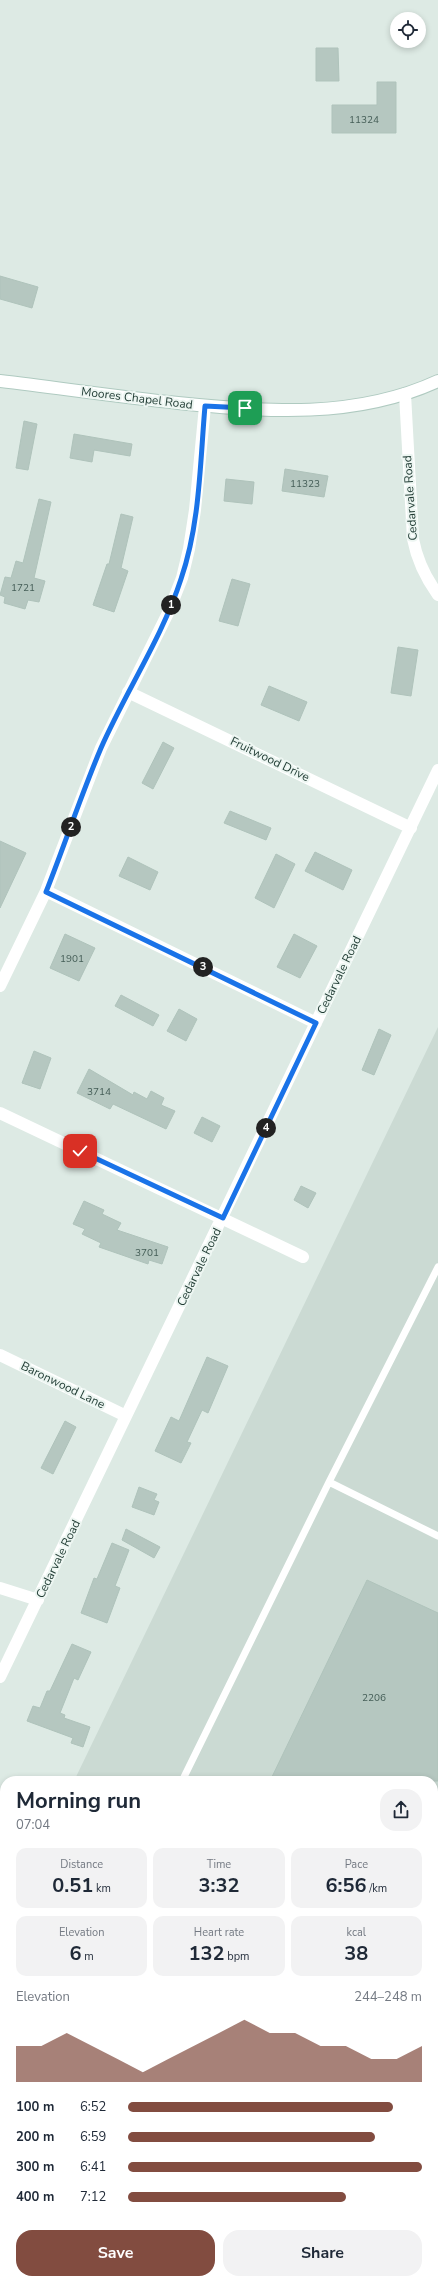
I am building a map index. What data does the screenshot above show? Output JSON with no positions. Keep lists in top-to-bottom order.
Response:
{
  "streets": {
    "street": [
      "Moores Chapel Road",
      "Cedarvale Road",
      "Fruitwood Drive",
      "Baronwood Lane"
    ]
  },
  "crossings": [
    ["Moores Chapel Road", "Cedarvale Road"],
    ["Cedarvale Road", "Fruitwood Drive"],
    ["Cedarvale Road", "Baronwood Lane"]
  ],
  "house_numbers": [
    "11324",
    "11323",
    "1721",
    "1901",
    "3714",
    "3701",
    "2206"
  ],
  "page": {
    "pins": [
      "1",
      "2",
      "3",
      "4"
    ],
    "heading": ["Morning run", "07:04"],
    "stats": [
      ["Distance", "0.51 km"],
      ["Time", "3:32"],
      ["Pace", "6:56 /km"],
      ["Elevation", "6 m"],
      ["Heart rate", "132 bpm"],
      ["kcal", "38"]
    ],
    "chart": ["Elevation", "244–248 m"],
    "list": [
      {
        "name": "100 m",
        "note": "6:52"
      },
      {
        "name": "200 m",
        "note": "6:59"
      },
      {
        "name": "300 m",
        "note": "6:41"
      },
      {
        "name": "400 m",
        "note": "7:12"
      }
    ],
    "buttons": ["Save", "Share"]
  }
}
